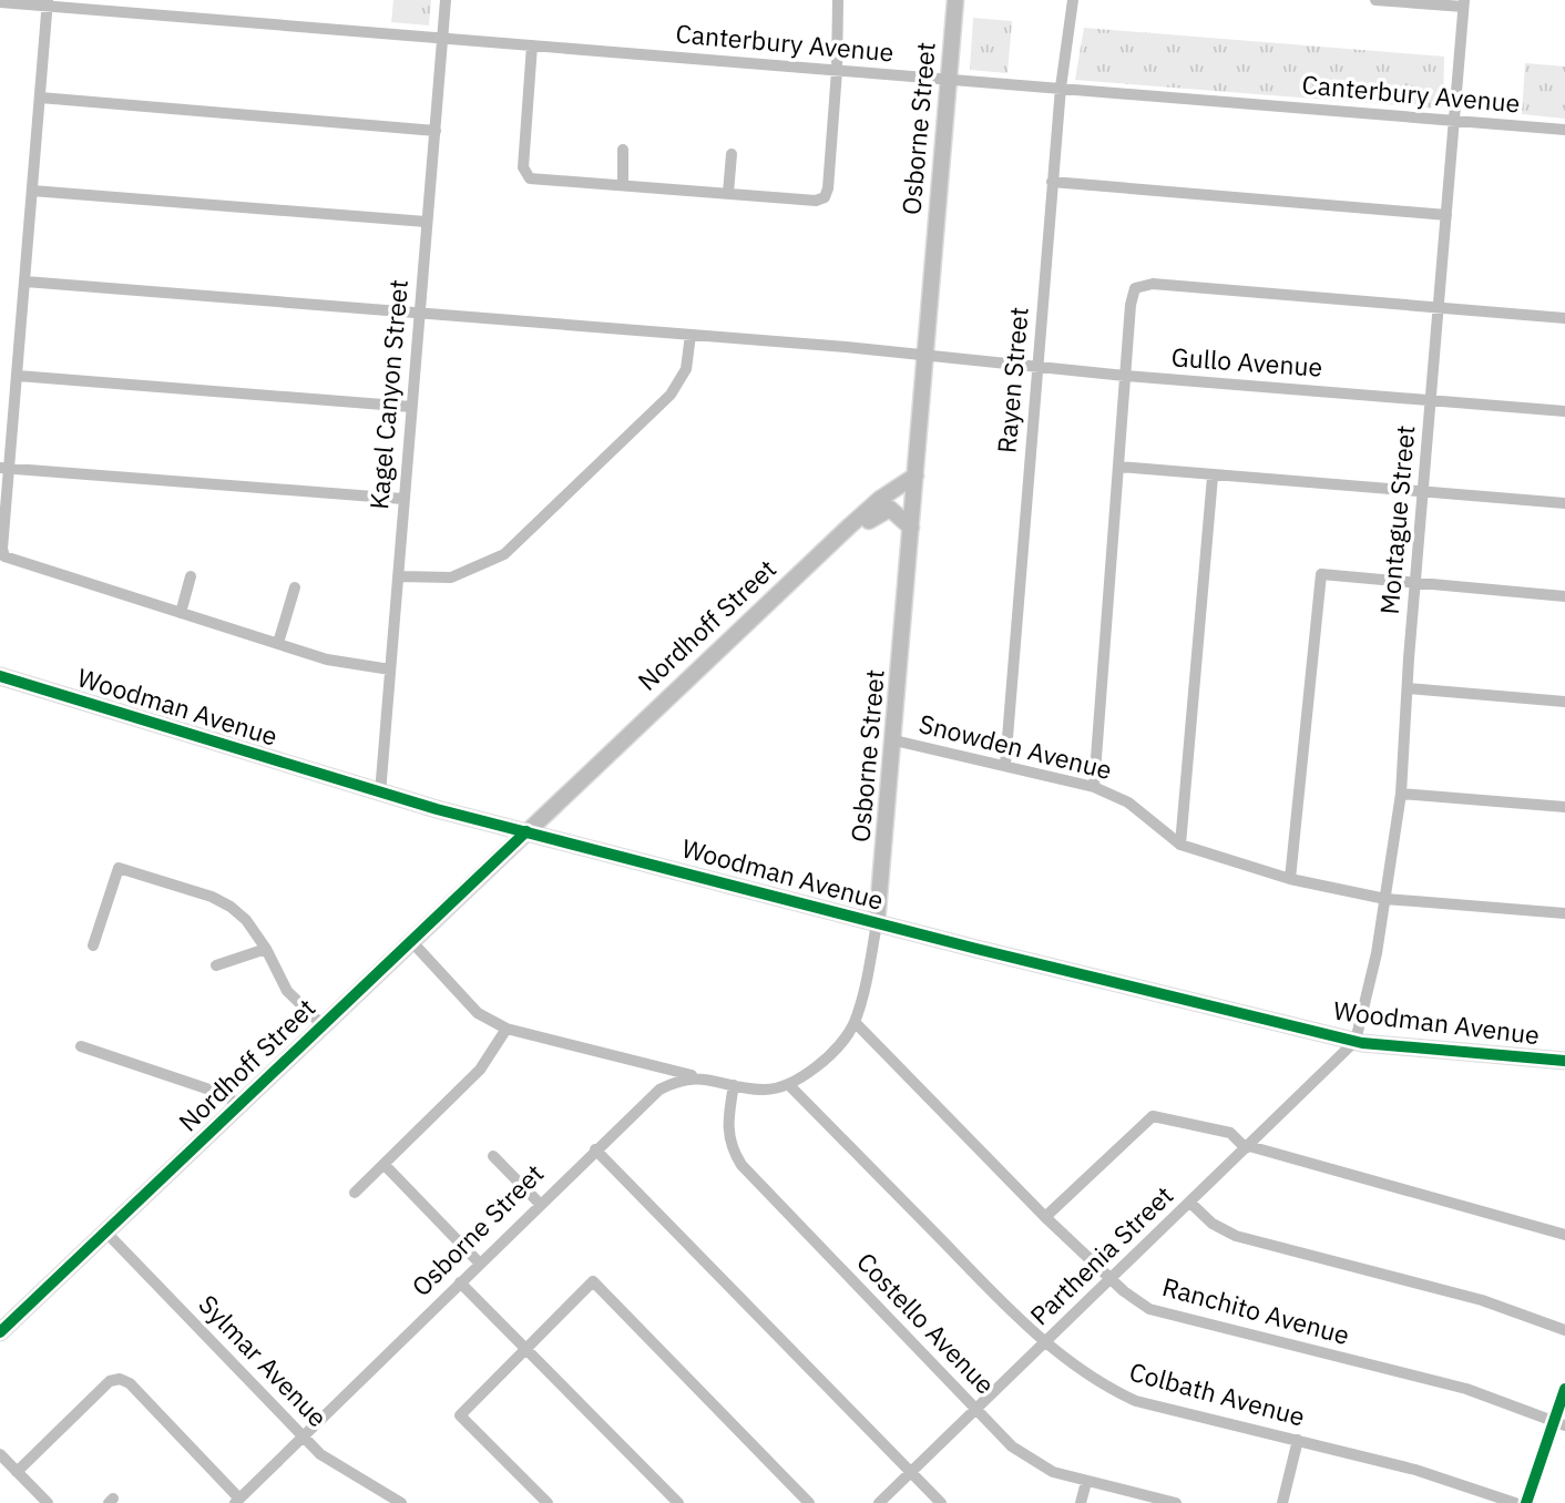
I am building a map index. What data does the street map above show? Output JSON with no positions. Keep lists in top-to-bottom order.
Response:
{
  "streets": {
    "main road": ["Osborne Street", "Nordhoff Street", "Woodman Avenue"],
    "street": [
      "Canterbury Avenue",
      "Gullo Avenue",
      "Rayen Street",
      "Kagel Canyon Street",
      "Montague Street",
      "Snowden Avenue",
      "Parthenia Street",
      "Ranchito Avenue",
      "Costello Avenue",
      "Sylmar Avenue",
      "Colbath Avenue"
    ]
  },
  "crossings": [
    ["Canterbury Avenue", "Osborne Street"],
    ["Canterbury Avenue", "Rayen Street"],
    ["Canterbury Avenue", "Kagel Canyon Street"],
    ["Canterbury Avenue", "Montague Street"],
    ["Osborne Street", "Gullo Avenue"],
    ["Osborne Street", "Nordhoff Street"],
    ["Osborne Street", "Woodman Avenue"],
    ["Osborne Street", "Snowden Avenue"],
    ["Osborne Street", "Ranchito Avenue"],
    ["Osborne Street", "Sylmar Avenue"],
    ["Osborne Street", "Colbath Avenue"],
    ["Gullo Avenue", "Rayen Street"],
    ["Gullo Avenue", "Kagel Canyon Street"],
    ["Gullo Avenue", "Montague Street"],
    ["Rayen Street", "Snowden Avenue"],
    ["Kagel Canyon Street", "Woodman Avenue"],
    ["Montague Street", "Woodman Avenue"],
    ["Montague Street", "Snowden Avenue"],
    ["Montague Street", "Parthenia Street"],
    ["Nordhoff Street", "Woodman Avenue"],
    ["Nordhoff Street", "Sylmar Avenue"],
    ["Woodman Avenue", "Parthenia Street"],
    ["Parthenia Street", "Ranchito Avenue"],
    ["Parthenia Street", "Costello Avenue"],
    ["Parthenia Street", "Colbath Avenue"]
  ]
}
